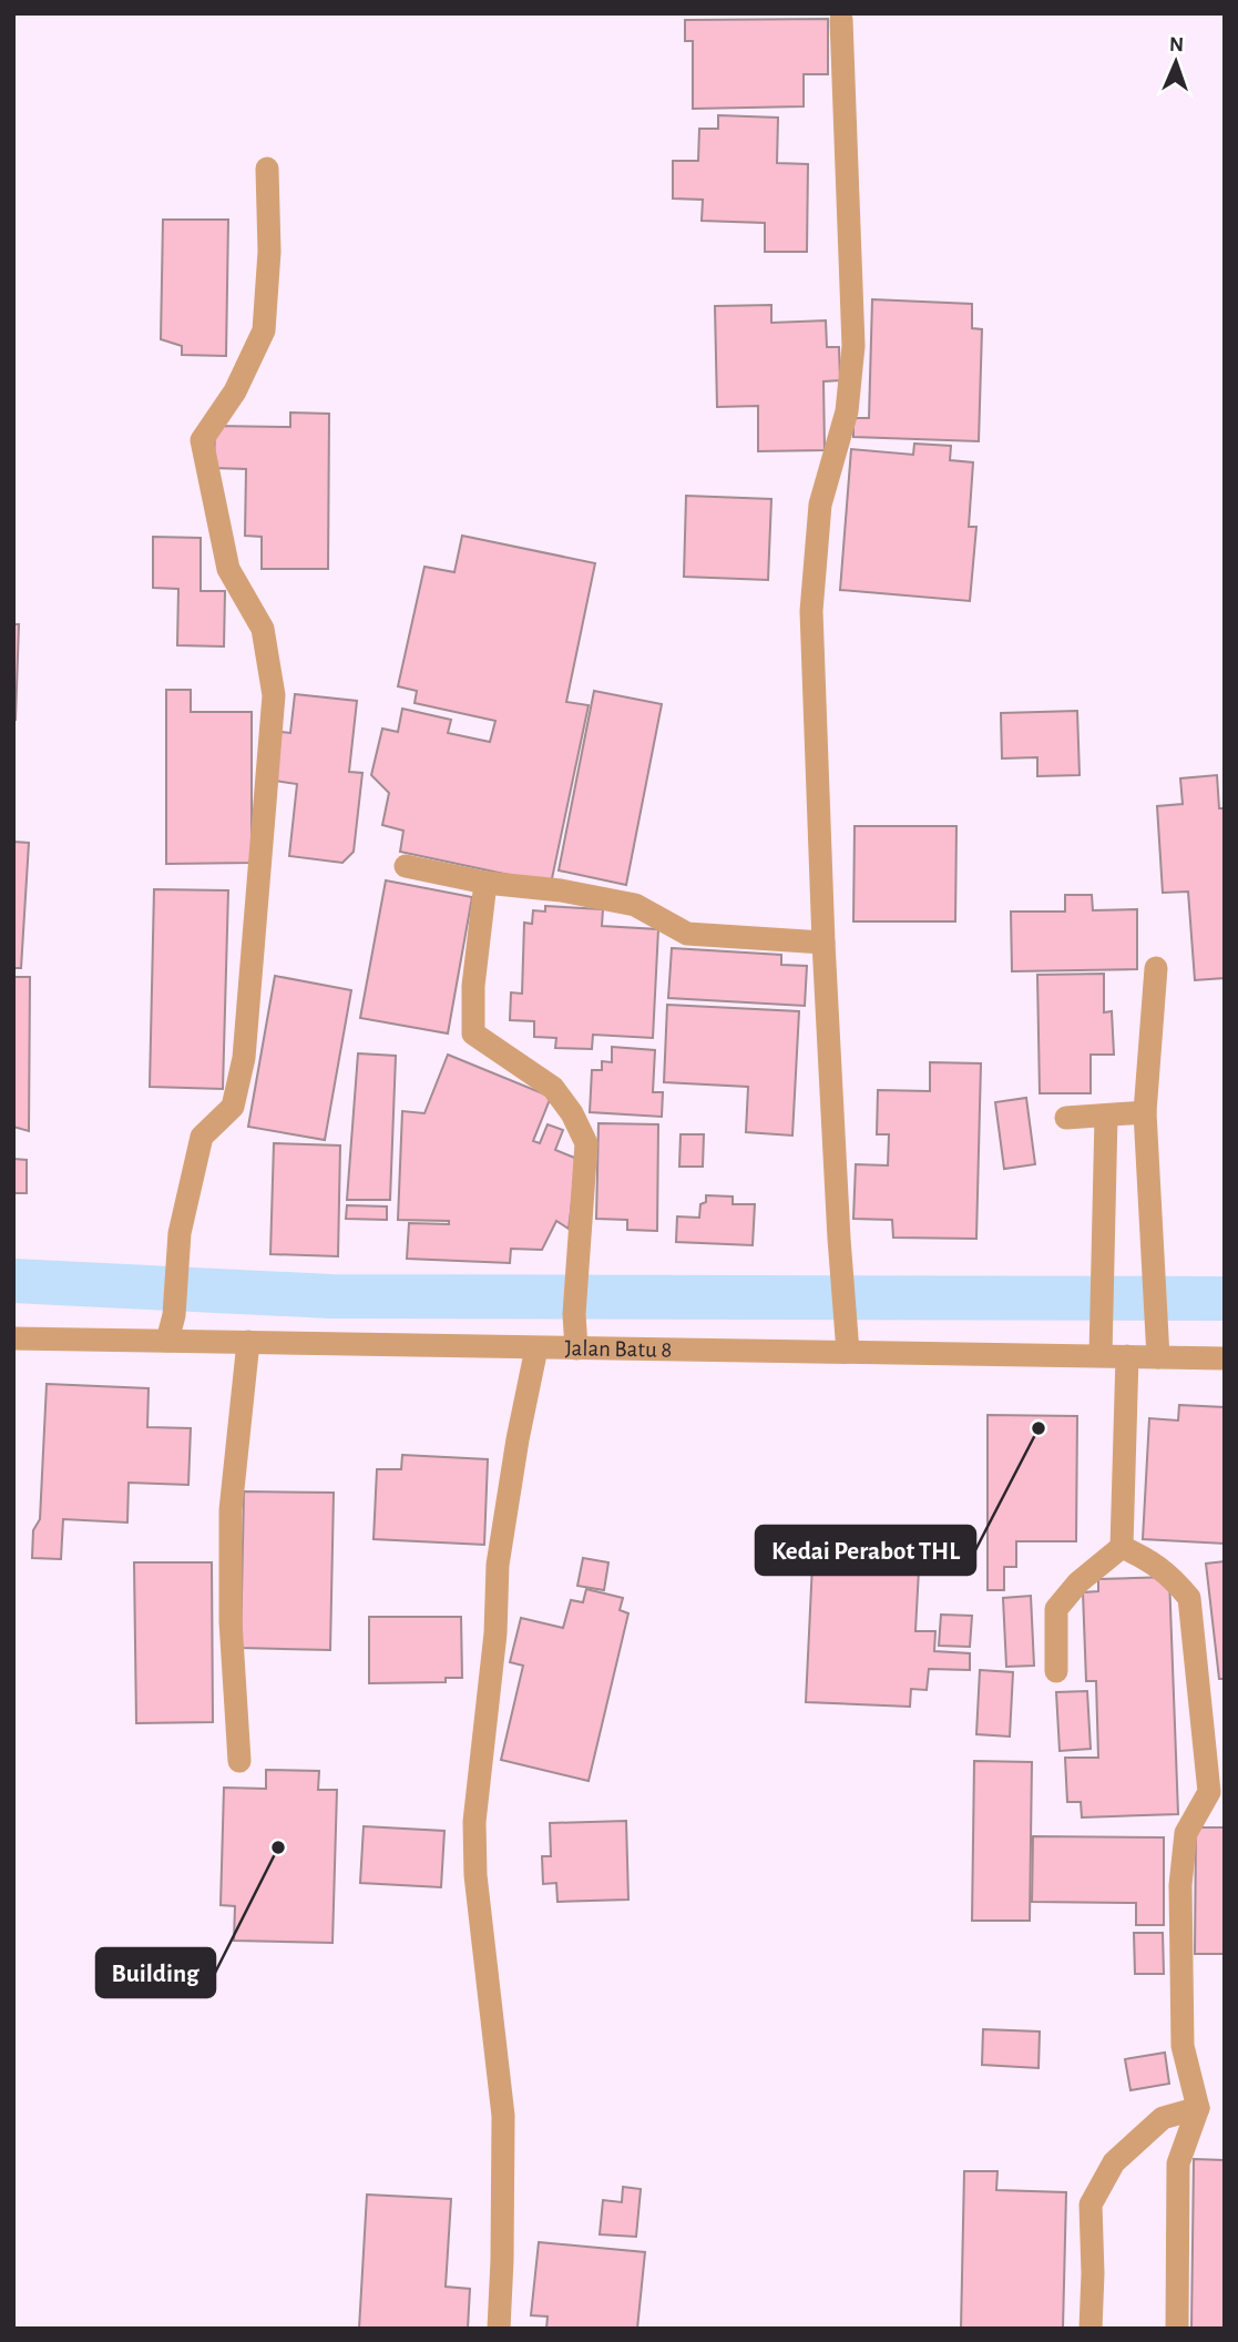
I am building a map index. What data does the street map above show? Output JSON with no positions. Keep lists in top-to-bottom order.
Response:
{
  "streets": {
    "street": ["Jalan Batu 8"]
  },
  "places": ["Kedai Perabot THL", "Building"],
  "north": "top"
}
